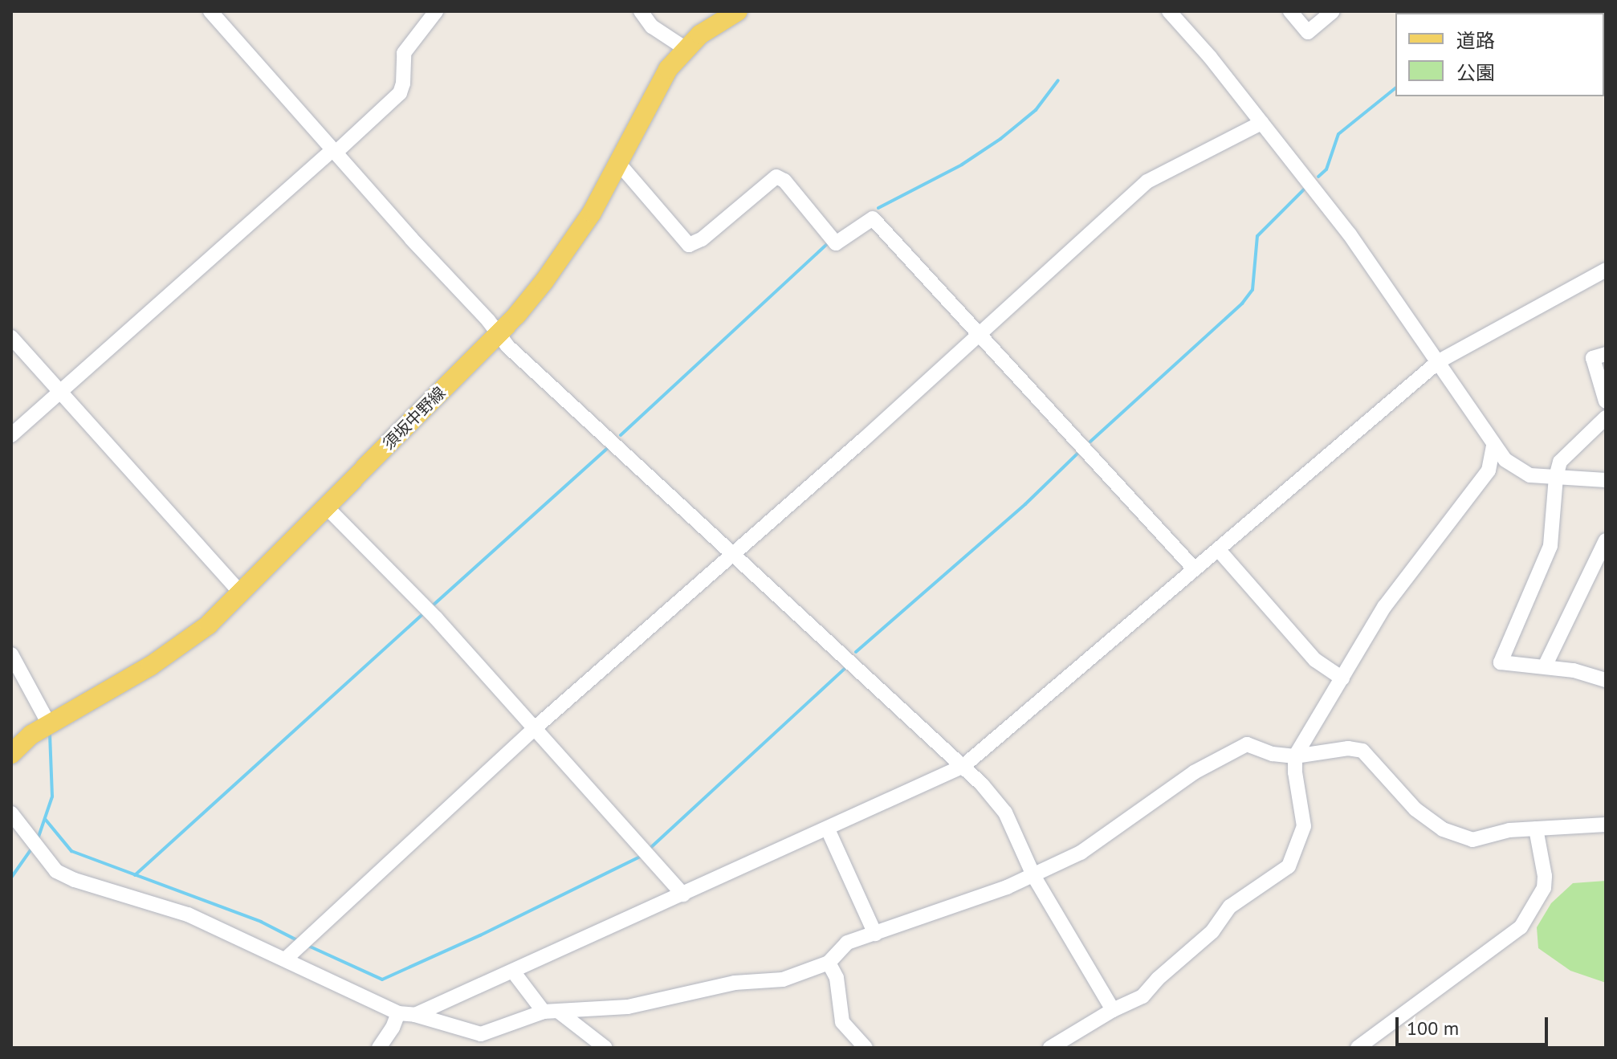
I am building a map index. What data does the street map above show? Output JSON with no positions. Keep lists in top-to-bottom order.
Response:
{
  "streets": {
    "main road": ["須坂中野線"]
  },
  "legend": ["道路", "公園"],
  "scale_bar": "100 m"
}
